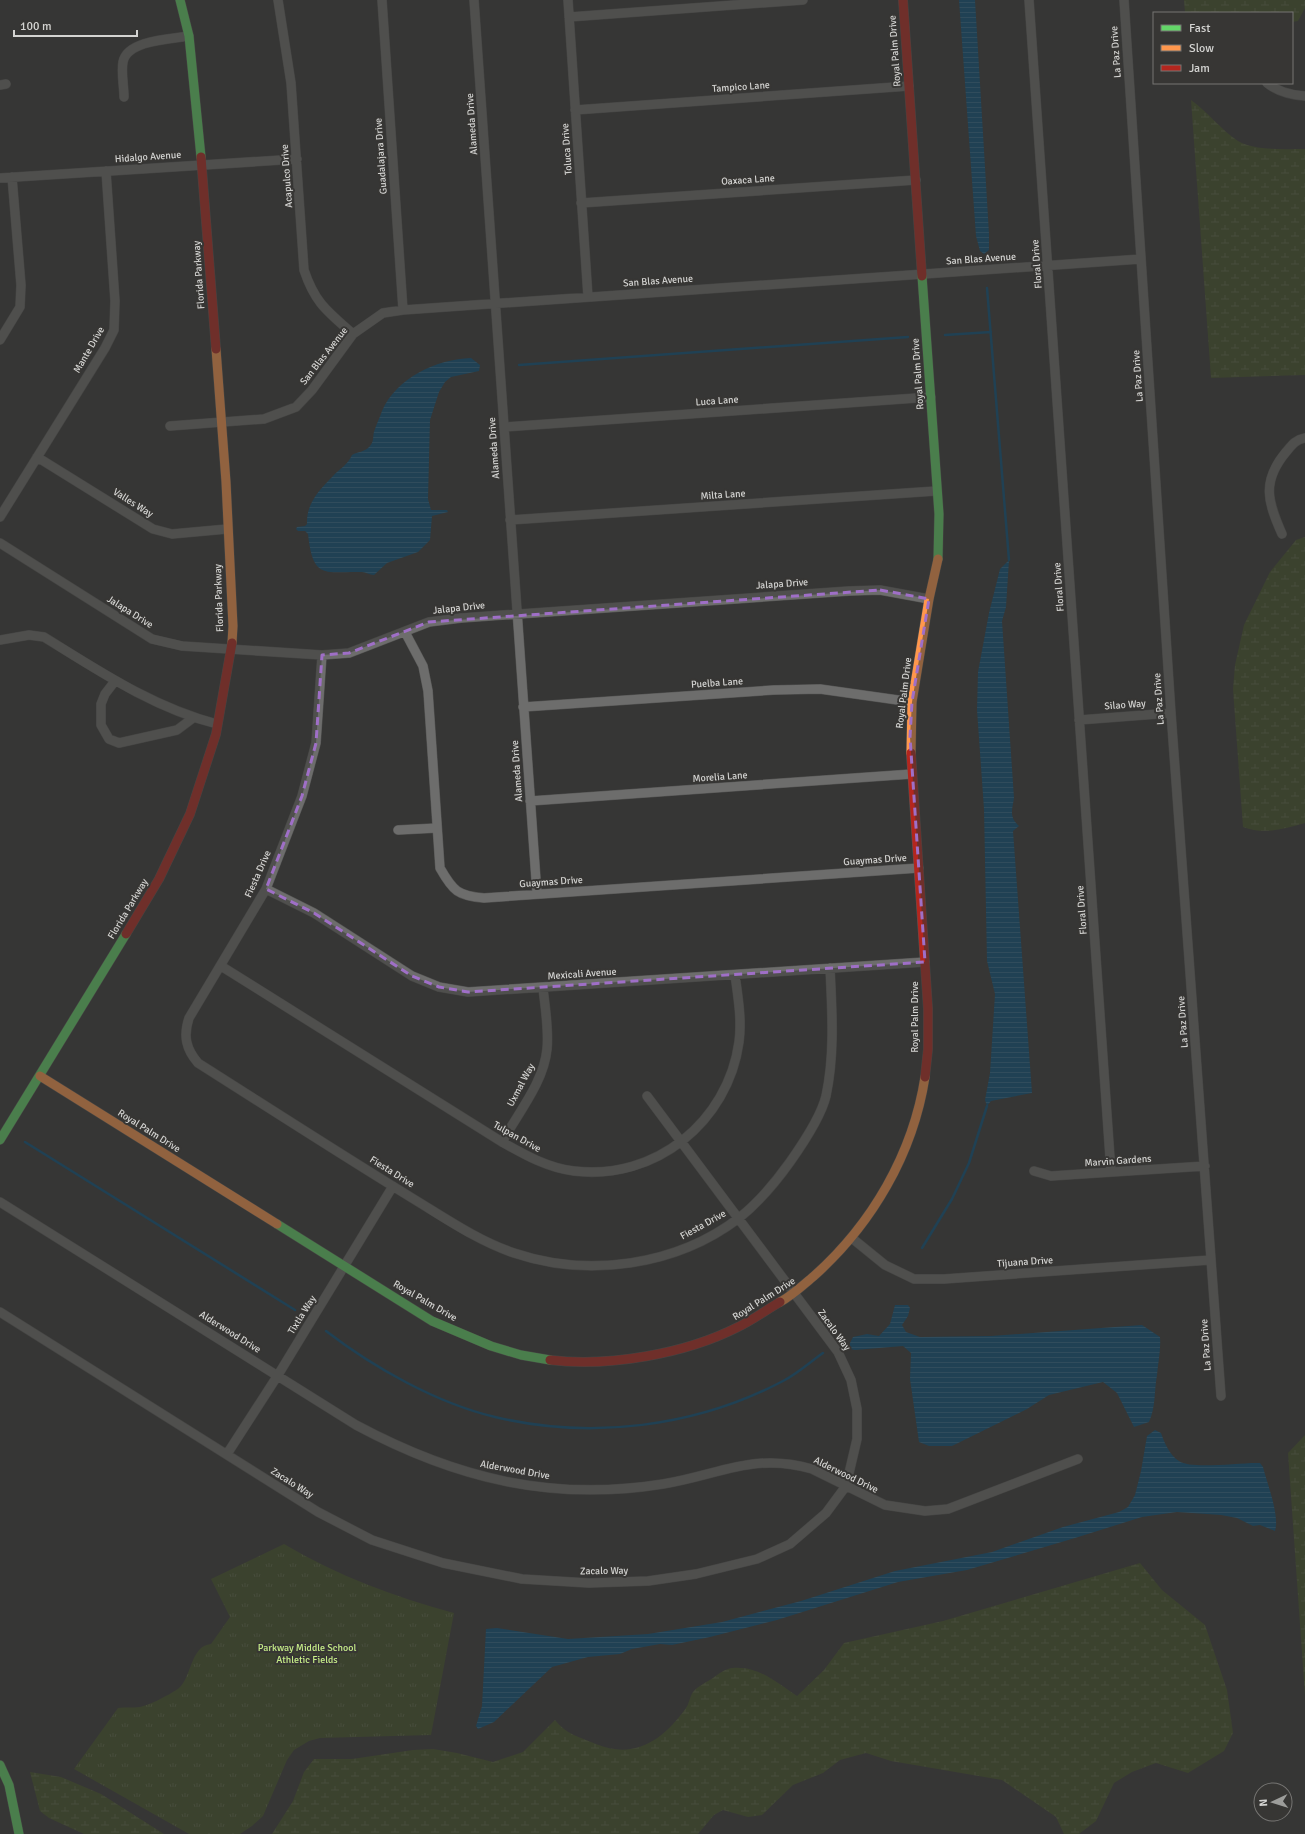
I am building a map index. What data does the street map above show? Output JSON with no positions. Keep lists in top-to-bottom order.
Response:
{
  "streets": {
    "street": [
      "Royal Palm Drive",
      "La Paz Drive",
      "Tampico Lane",
      "Alameda Drive",
      "Toluca Drive",
      "Guadalajara Drive",
      "Hidalgo Avenue",
      "Acapulco Drive",
      "Oaxaca Lane",
      "San Blas Avenue",
      "Floral Drive",
      "Florida Parkway",
      "Mante Drive",
      "Luca Lane",
      "Milta Lane",
      "Valles Way",
      "Jalapa Drive",
      "Puelba Lane",
      "Silao Way",
      "Morelia Lane",
      "Guaymas Drive",
      "Fiesta Drive",
      "Mexicali Avenue",
      "Uxmal Way",
      "Tulpan Drive",
      "Marvin Gardens",
      "Tijuana Drive",
      "Tixtla Way",
      "Zacalo Way",
      "Alderwood Drive"
    ]
  },
  "crossings": [
    ["Royal Palm Drive", "Tampico Lane"],
    ["Royal Palm Drive", "Oaxaca Lane"],
    ["Royal Palm Drive", "San Blas Avenue"],
    ["Royal Palm Drive", "Florida Parkway"],
    ["Royal Palm Drive", "Luca Lane"],
    ["Royal Palm Drive", "Milta Lane"],
    ["Royal Palm Drive", "Jalapa Drive"],
    ["Royal Palm Drive", "Puelba Lane"],
    ["Royal Palm Drive", "Morelia Lane"],
    ["Royal Palm Drive", "Guaymas Drive"],
    ["Royal Palm Drive", "Mexicali Avenue"],
    ["Royal Palm Drive", "Tijuana Drive"],
    ["Royal Palm Drive", "Tixtla Way"],
    ["Royal Palm Drive", "Zacalo Way"],
    ["La Paz Drive", "San Blas Avenue"],
    ["La Paz Drive", "Silao Way"],
    ["La Paz Drive", "Marvin Gardens"],
    ["La Paz Drive", "Tijuana Drive"],
    ["Tampico Lane", "Toluca Drive"],
    ["Alameda Drive", "San Blas Avenue"],
    ["Alameda Drive", "Luca Lane"],
    ["Alameda Drive", "Milta Lane"],
    ["Alameda Drive", "Jalapa Drive"],
    ["Alameda Drive", "Puelba Lane"],
    ["Alameda Drive", "Morelia Lane"],
    ["Alameda Drive", "Guaymas Drive"],
    ["Toluca Drive", "Oaxaca Lane"],
    ["Toluca Drive", "San Blas Avenue"],
    ["Guadalajara Drive", "San Blas Avenue"],
    ["Hidalgo Avenue", "Acapulco Drive"],
    ["Hidalgo Avenue", "Florida Parkway"],
    ["Hidalgo Avenue", "Mante Drive"],
    ["Acapulco Drive", "San Blas Avenue"],
    ["San Blas Avenue", "Floral Drive"],
    ["San Blas Avenue", "Florida Parkway"],
    ["Floral Drive", "Silao Way"],
    ["Floral Drive", "Marvin Gardens"],
    ["Florida Parkway", "Valles Way"],
    ["Florida Parkway", "Jalapa Drive"],
    ["Mante Drive", "Valles Way"],
    ["Jalapa Drive", "Guaymas Drive"],
    ["Jalapa Drive", "Fiesta Drive"],
    ["Fiesta Drive", "Mexicali Avenue"],
    ["Fiesta Drive", "Tulpan Drive"],
    ["Fiesta Drive", "Tixtla Way"],
    ["Fiesta Drive", "Zacalo Way"],
    ["Mexicali Avenue", "Uxmal Way"],
    ["Mexicali Avenue", "Tulpan Drive"],
    ["Uxmal Way", "Tulpan Drive"],
    ["Tulpan Drive", "Zacalo Way"],
    ["Tixtla Way", "Zacalo Way"],
    ["Tixtla Way", "Alderwood Drive"],
    ["Zacalo Way", "Alderwood Drive"]
  ],
  "parks": ["Parkway Middle School Athletic Fields"],
  "legend": ["Fast", "Slow", "Jam"],
  "scale_bar": "100 m",
  "north": "left"
}
